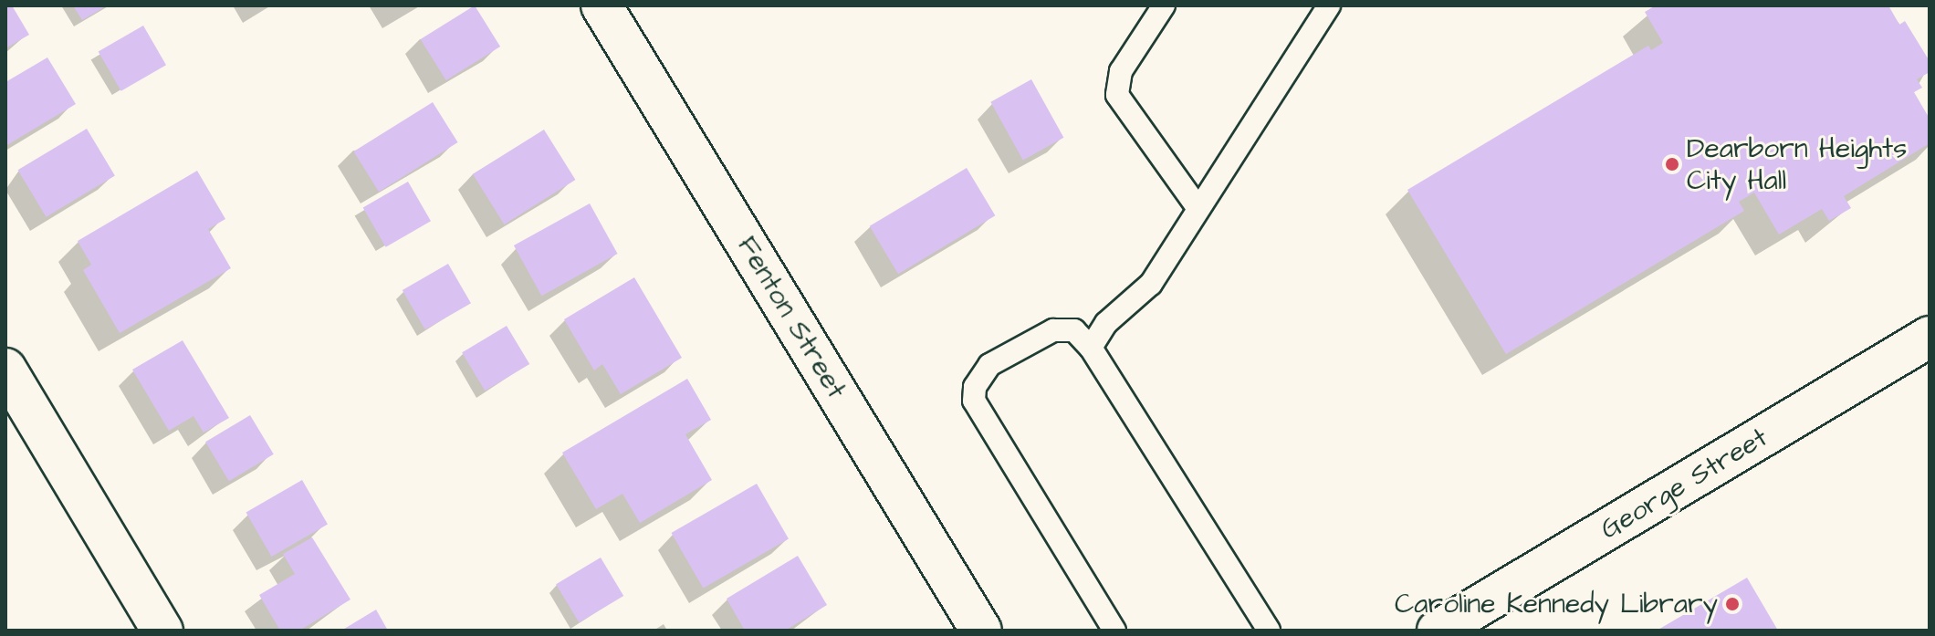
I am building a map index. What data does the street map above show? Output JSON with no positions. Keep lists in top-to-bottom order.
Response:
{
  "streets": {
    "street": ["Fenton Street", "George Street"]
  },
  "places": ["Dearborn Heights City Hall", "Caroline Kennedy Library"]
}
